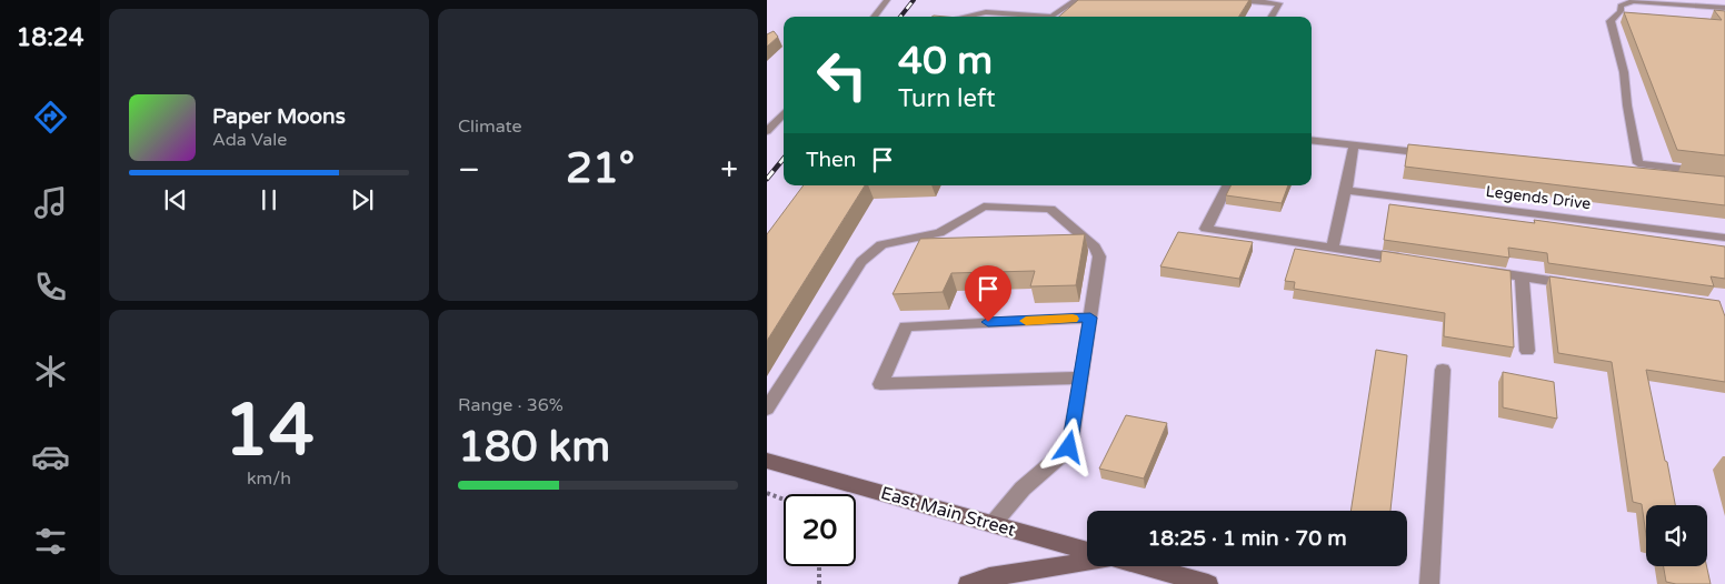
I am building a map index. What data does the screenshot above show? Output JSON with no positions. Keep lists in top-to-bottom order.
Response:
{
  "streets": {
    "main road": ["East Main Street"],
    "street": ["Legends Drive"]
  },
  "page": {
    "tabs": "18:24",
    "tile": [
      "Climate",
      ["14", "km/h"],
      ["Range · 36%", "180 km"]
    ],
    "turn": ["40 m", "Turn left"],
    "song": ["Paper Moons", "Ada Vale"],
    "then": "Then",
    "heat": ["−", "21°", "+"],
    "limit": "20",
    "trip": "18:25 · 1 min · 70 m"
  }
}
